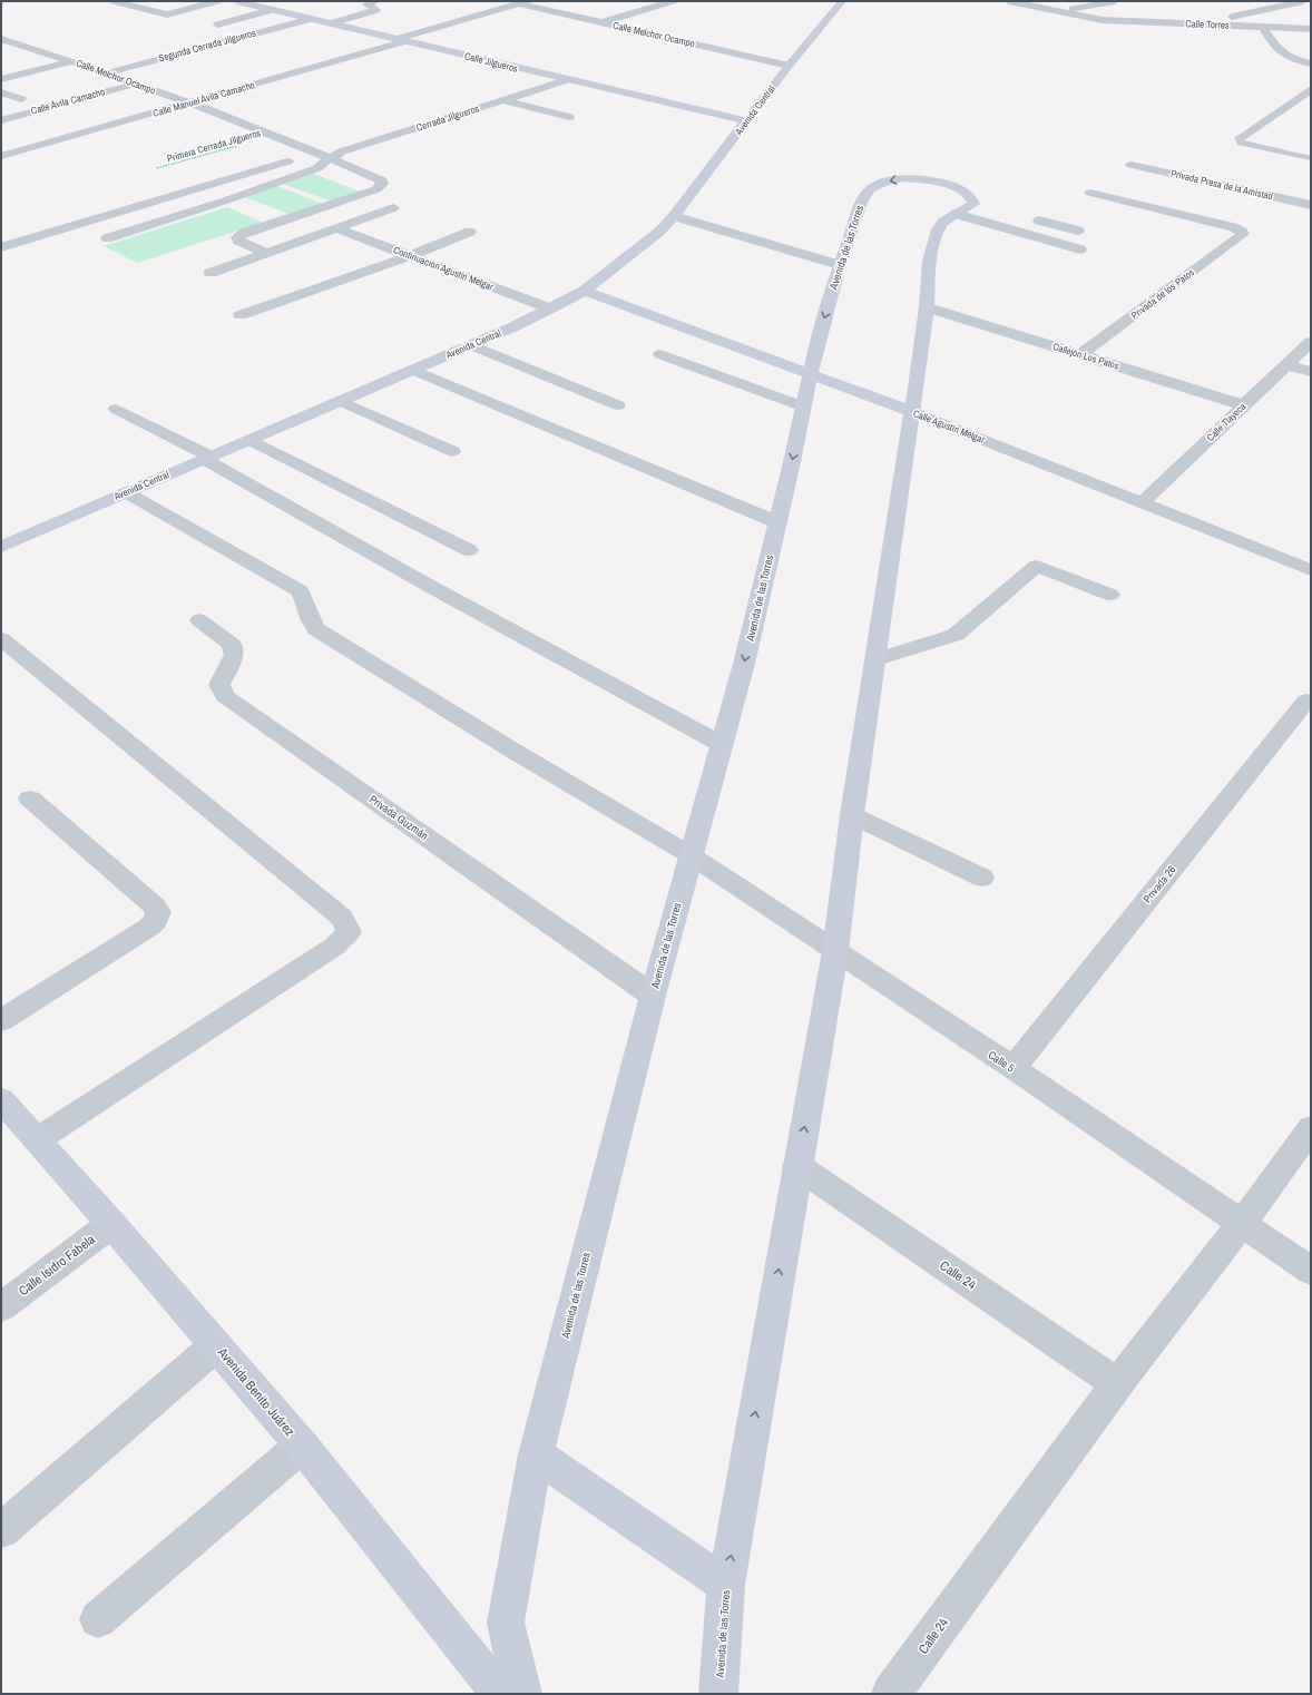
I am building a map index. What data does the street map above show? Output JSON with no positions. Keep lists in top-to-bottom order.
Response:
{
  "streets": {
    "main road": [
      "Calle Jilgueros",
      "Avenida Central",
      "Avenida de las Torres",
      "Calle Agustín Melgar",
      "Avenida Benito Juárez"
    ],
    "street": [
      "Calle Torres",
      "Calle Melchor Ocampo",
      "Segunda Cerrada Jilgueros",
      "Calle Manuel Ávila Camacho",
      "Calle Ávila Camacho",
      "Cerrada Jilgueros",
      "Privada Presa de la Amistad",
      "Continuación Agustín Melgar",
      "Privada de los Patos",
      "Callejón Los Patos",
      "Calle Tlayeca",
      "Privada Guzmán",
      "Privada 26",
      "Calle 5",
      "Calle Isidro Fabela",
      "Calle 24"
    ],
    "path": ["Primera Cerrada Jilgueros"]
  },
  "crossings": [
    ["Calle Melchor Ocampo", "Segunda Cerrada Jilgueros"],
    ["Calle Melchor Ocampo", "Calle Manuel Ávila Camacho"],
    ["Calle Melchor Ocampo", "Calle Ávila Camacho"],
    ["Calle Melchor Ocampo", "Avenida Central"],
    ["Calle Melchor Ocampo", "Cerrada Jilgueros"],
    ["Calle Melchor Ocampo", "Primera Cerrada Jilgueros"],
    ["Segunda Cerrada Jilgueros", "Calle Jilgueros"],
    ["Calle Jilgueros", "Calle Manuel Ávila Camacho"],
    ["Calle Jilgueros", "Avenida Central"],
    ["Calle Jilgueros", "Cerrada Jilgueros"],
    ["Avenida Central", "Continuación Agustín Melgar"],
    ["Avenida Central", "Calle Agustín Melgar"],
    ["Avenida Central", "Calle 5"],
    ["Avenida de las Torres", "Callejón Los Patos"],
    ["Avenida de las Torres", "Calle Agustín Melgar"],
    ["Avenida de las Torres", "Privada Guzmán"],
    ["Avenida de las Torres", "Calle 5"],
    ["Avenida de las Torres", "Calle 24"],
    ["Privada de los Patos", "Callejón Los Patos"],
    ["Callejón Los Patos", "Calle Tlayeca"],
    ["Calle Tlayeca", "Calle Agustín Melgar"],
    ["Privada 26", "Calle 5"],
    ["Calle 5", "Calle 24"],
    ["Calle Isidro Fabela", "Avenida Benito Juárez"]
  ]
}
